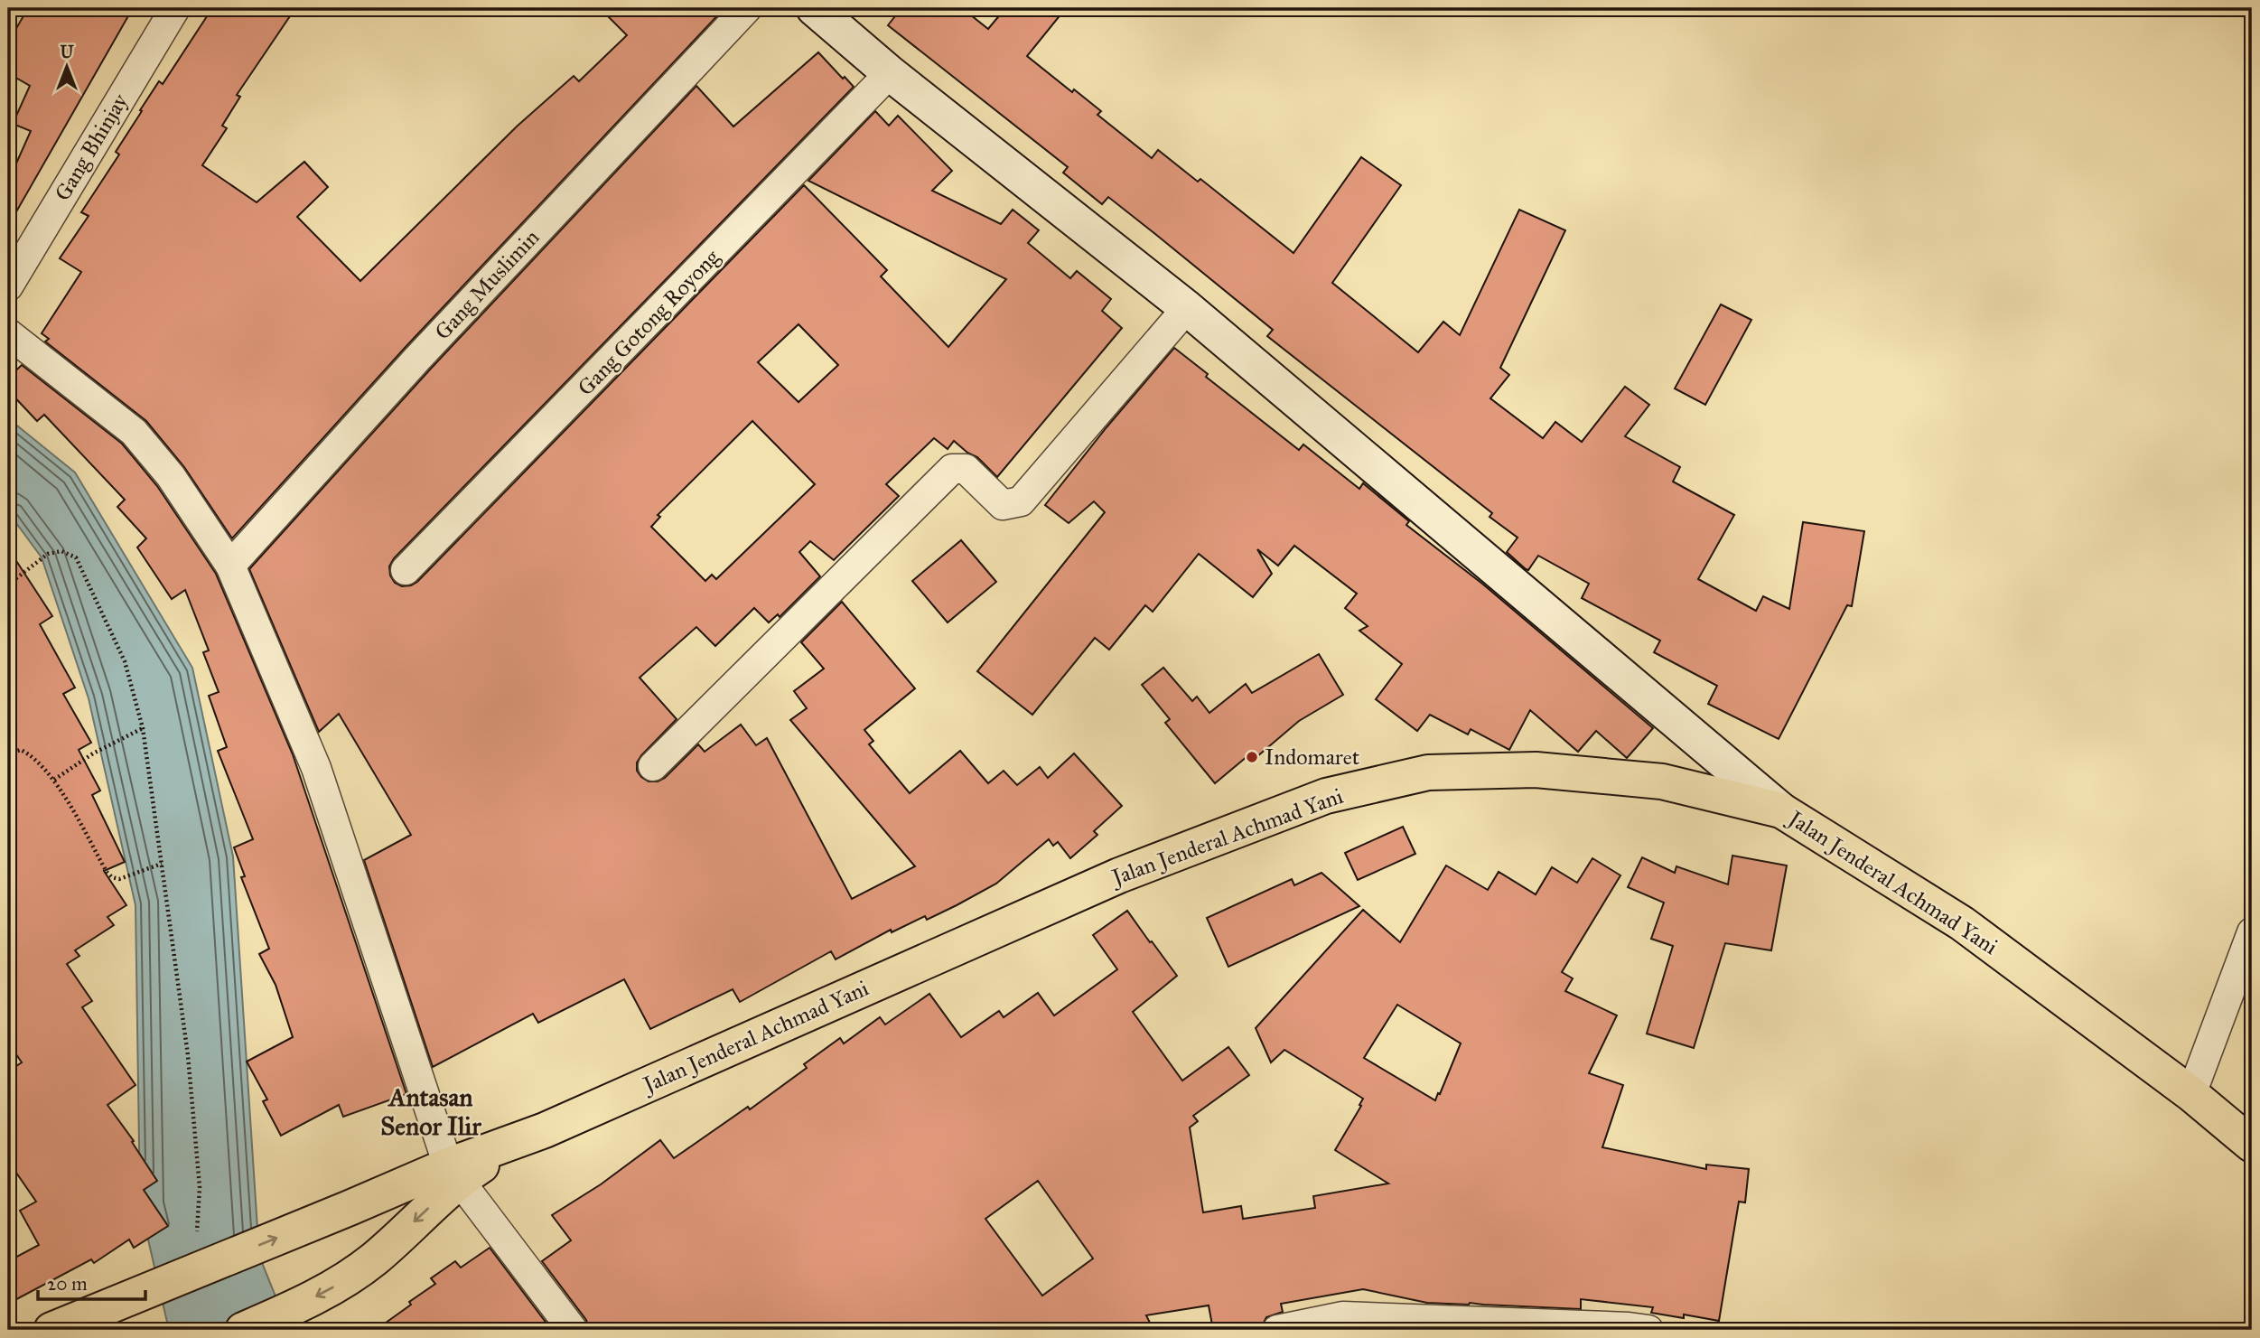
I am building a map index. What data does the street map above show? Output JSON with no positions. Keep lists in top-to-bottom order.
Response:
{
  "streets": {
    "highway": ["Jalan Jenderal Achmad Yani"],
    "street": ["Gang Bhinjay", "Gang Muslimin", "Gang Gotong Royong"]
  },
  "districts": ["Antasan Senor Ilir"],
  "places": ["Indomaret"],
  "scale_bar": "20 m",
  "north": "top"
}
